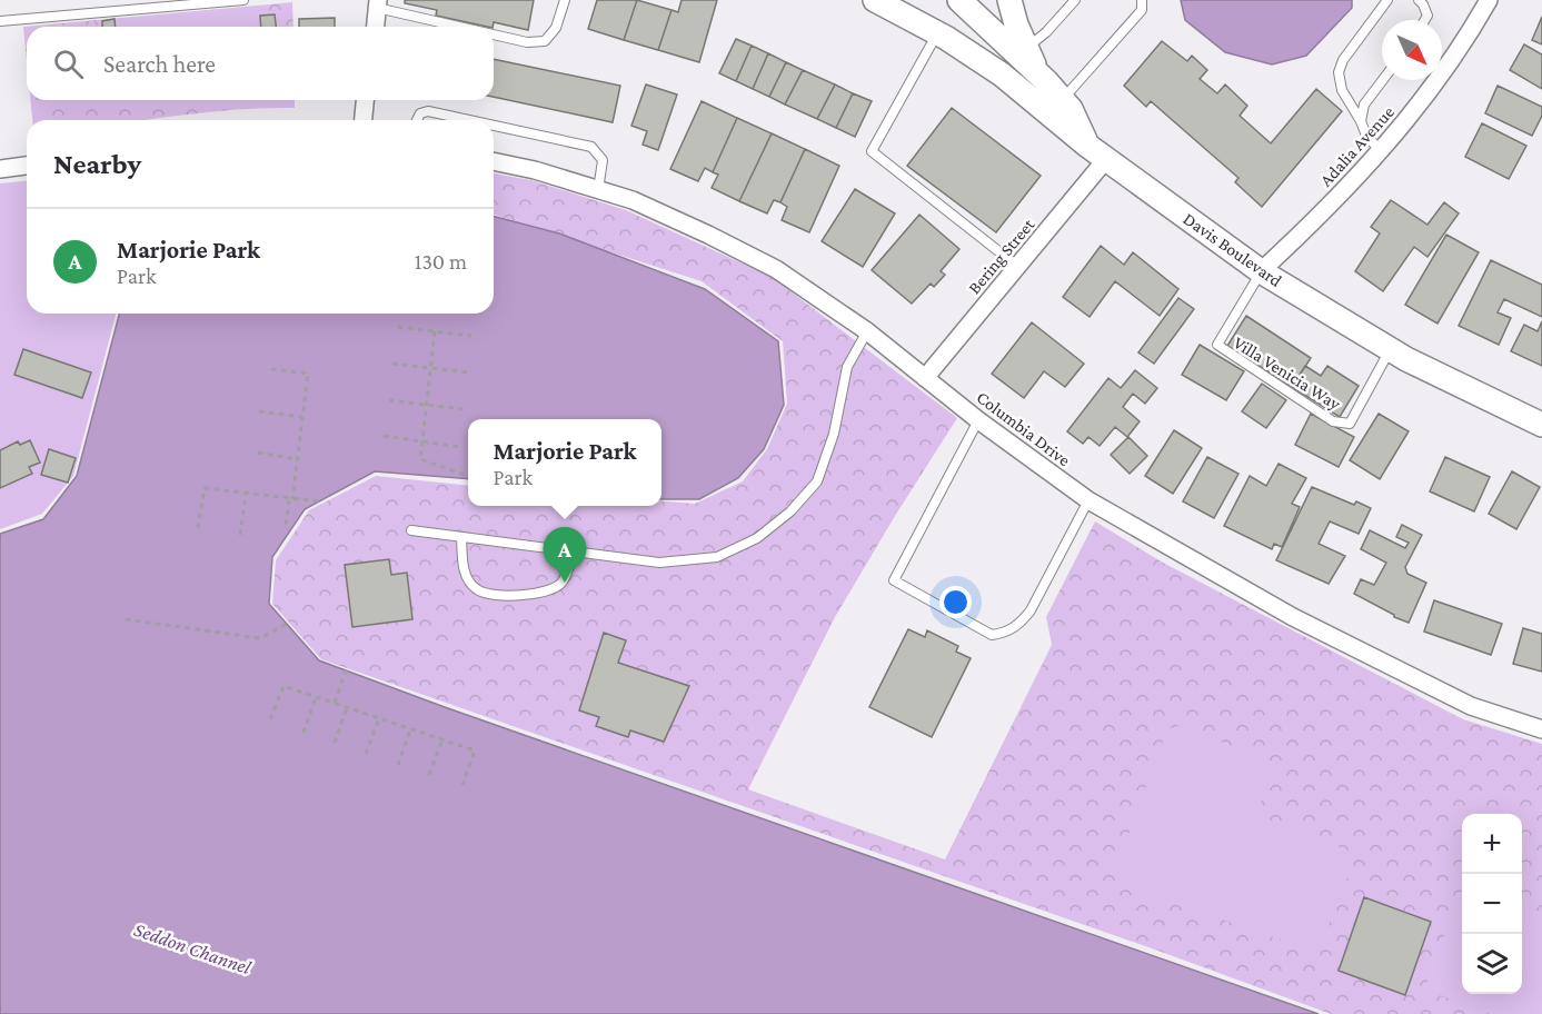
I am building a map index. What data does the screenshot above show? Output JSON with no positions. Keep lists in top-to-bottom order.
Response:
{
  "streets": {
    "street": [
      "Adalia Avenue",
      "Davis Boulevard",
      "Bering Street",
      "Columbia Drive"
    ],
    "lane": ["Villa Venicia Way"]
  },
  "crossings": [
    ["Adalia Avenue", "Davis Boulevard"],
    ["Adalia Avenue", "Villa Venicia Way"],
    ["Davis Boulevard", "Bering Street"],
    ["Davis Boulevard", "Villa Venicia Way"],
    ["Bering Street", "Columbia Drive"]
  ],
  "water": ["Seddon Channel"],
  "north": "bottom right",
  "page": {
    "search": "Search here",
    "heading": "Nearby",
    "list": [
      {
        "mark": "A",
        "name": "Marjorie Park",
        "note": "Park",
        "value": "130 m"
      }
    ],
    "popup": ["Marjorie Park", "Park"],
    "pins": "A",
    "map_buttons": ["+", "−"]
  }
}
